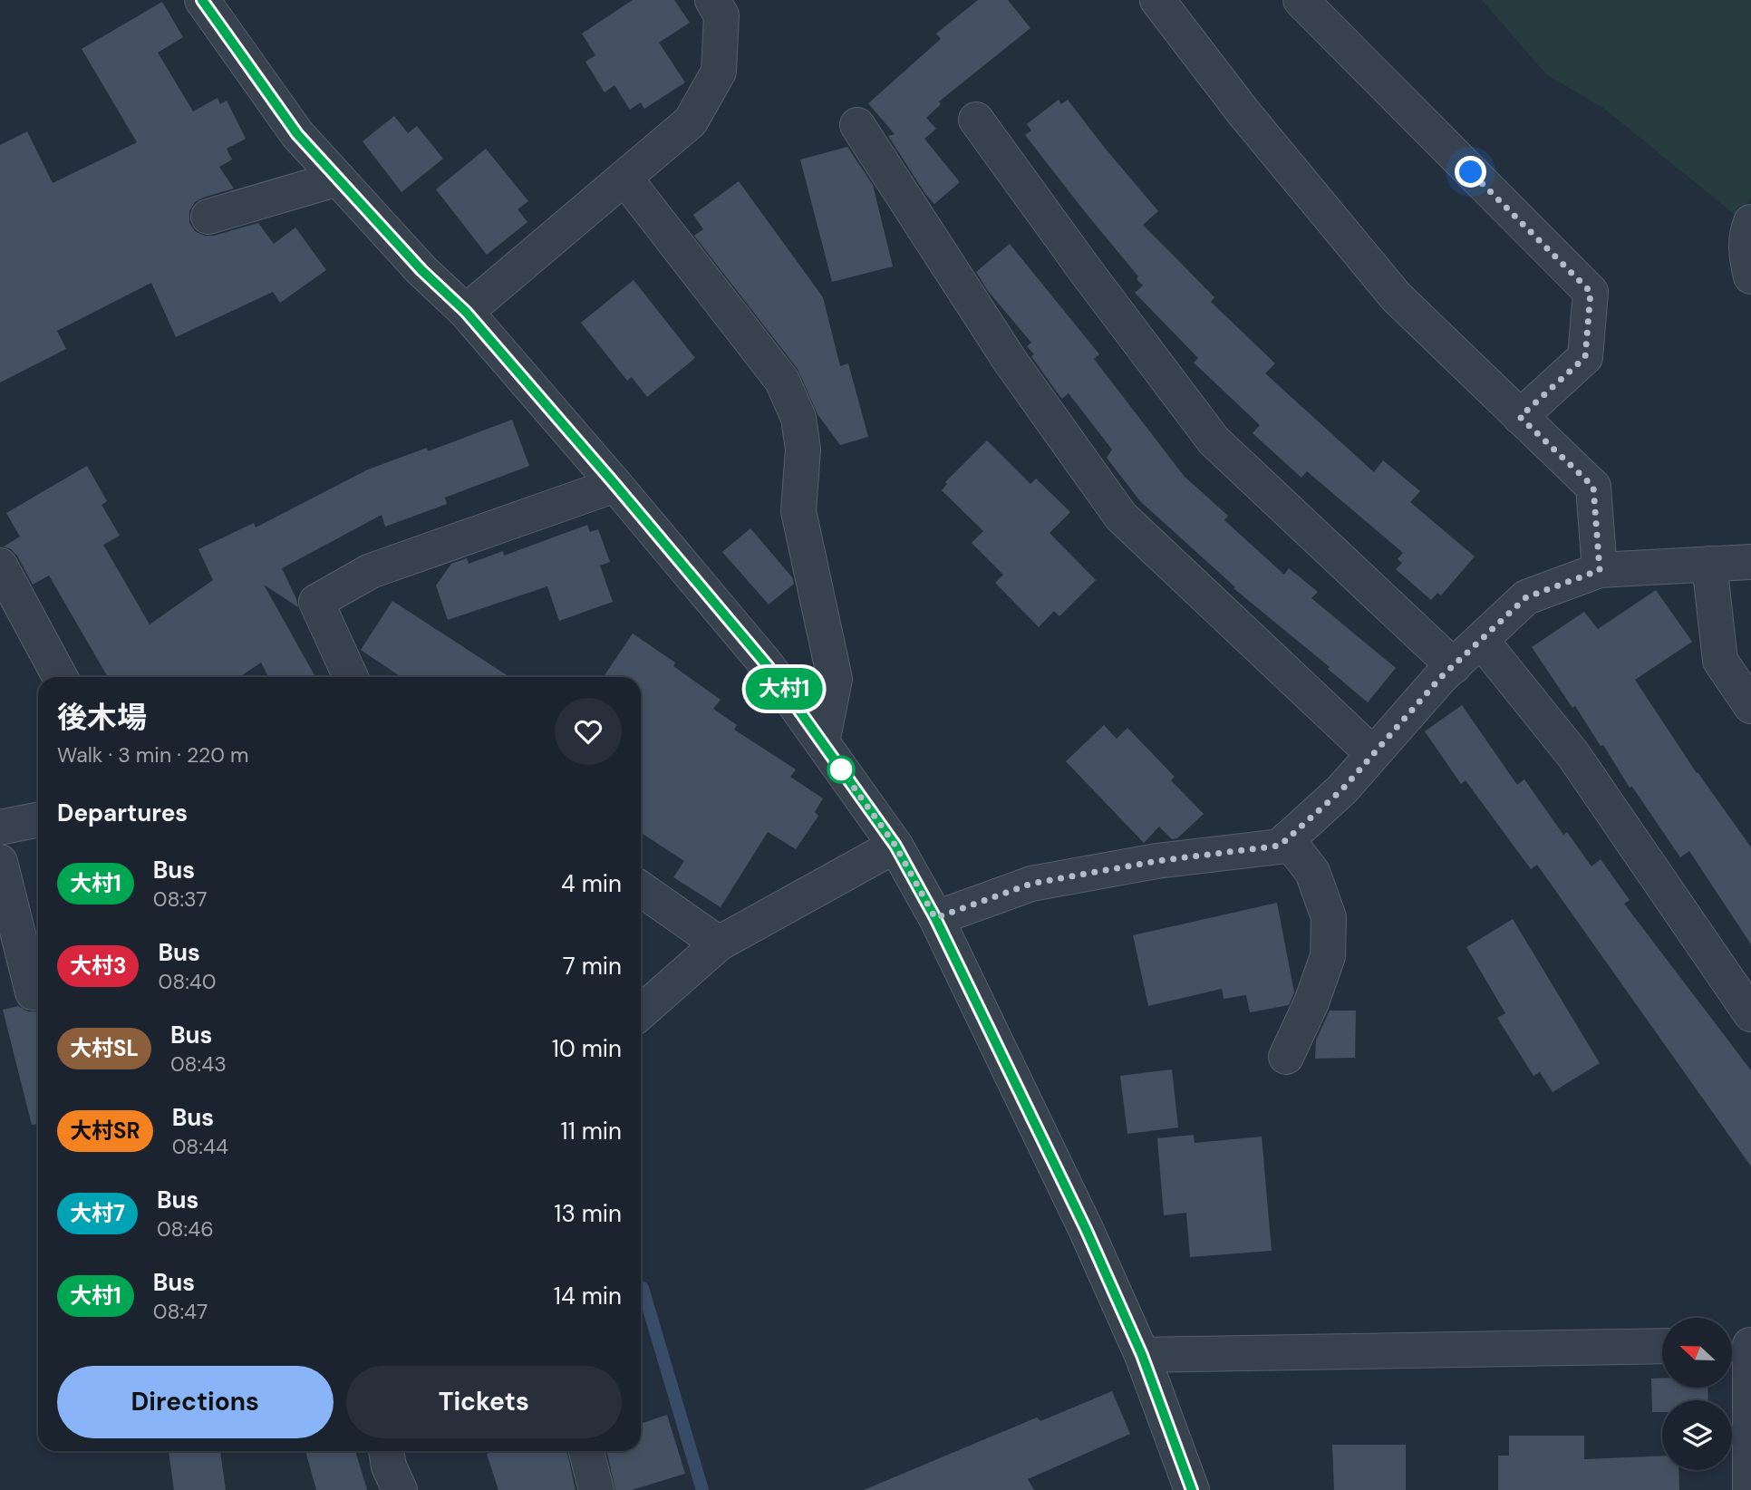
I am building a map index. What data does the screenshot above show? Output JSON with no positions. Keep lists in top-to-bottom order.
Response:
{
  "lines": ["bus line 大村1"],
  "north": "left",
  "page": {
    "on_map": "大村1",
    "heading": [
      ["後木場", "Walk · 3 min · 220 m"],
      "Departures"
    ],
    "list": [
      {
        "mark": "大村1",
        "name": "Bus",
        "note": "08:37",
        "value": "4 min"
      },
      {
        "mark": "大村3",
        "name": "Bus",
        "note": "08:40",
        "value": "7 min"
      },
      {
        "mark": "大村SL",
        "name": "Bus",
        "note": "08:43",
        "value": "10 min"
      },
      {
        "mark": "大村SR",
        "name": "Bus",
        "note": "08:44",
        "value": "11 min"
      },
      {
        "mark": "大村7",
        "name": "Bus",
        "note": "08:46",
        "value": "13 min"
      },
      {
        "mark": "大村1",
        "name": "Bus",
        "note": "08:47",
        "value": "14 min"
      }
    ],
    "buttons": ["Directions", "Tickets"]
  }
}
